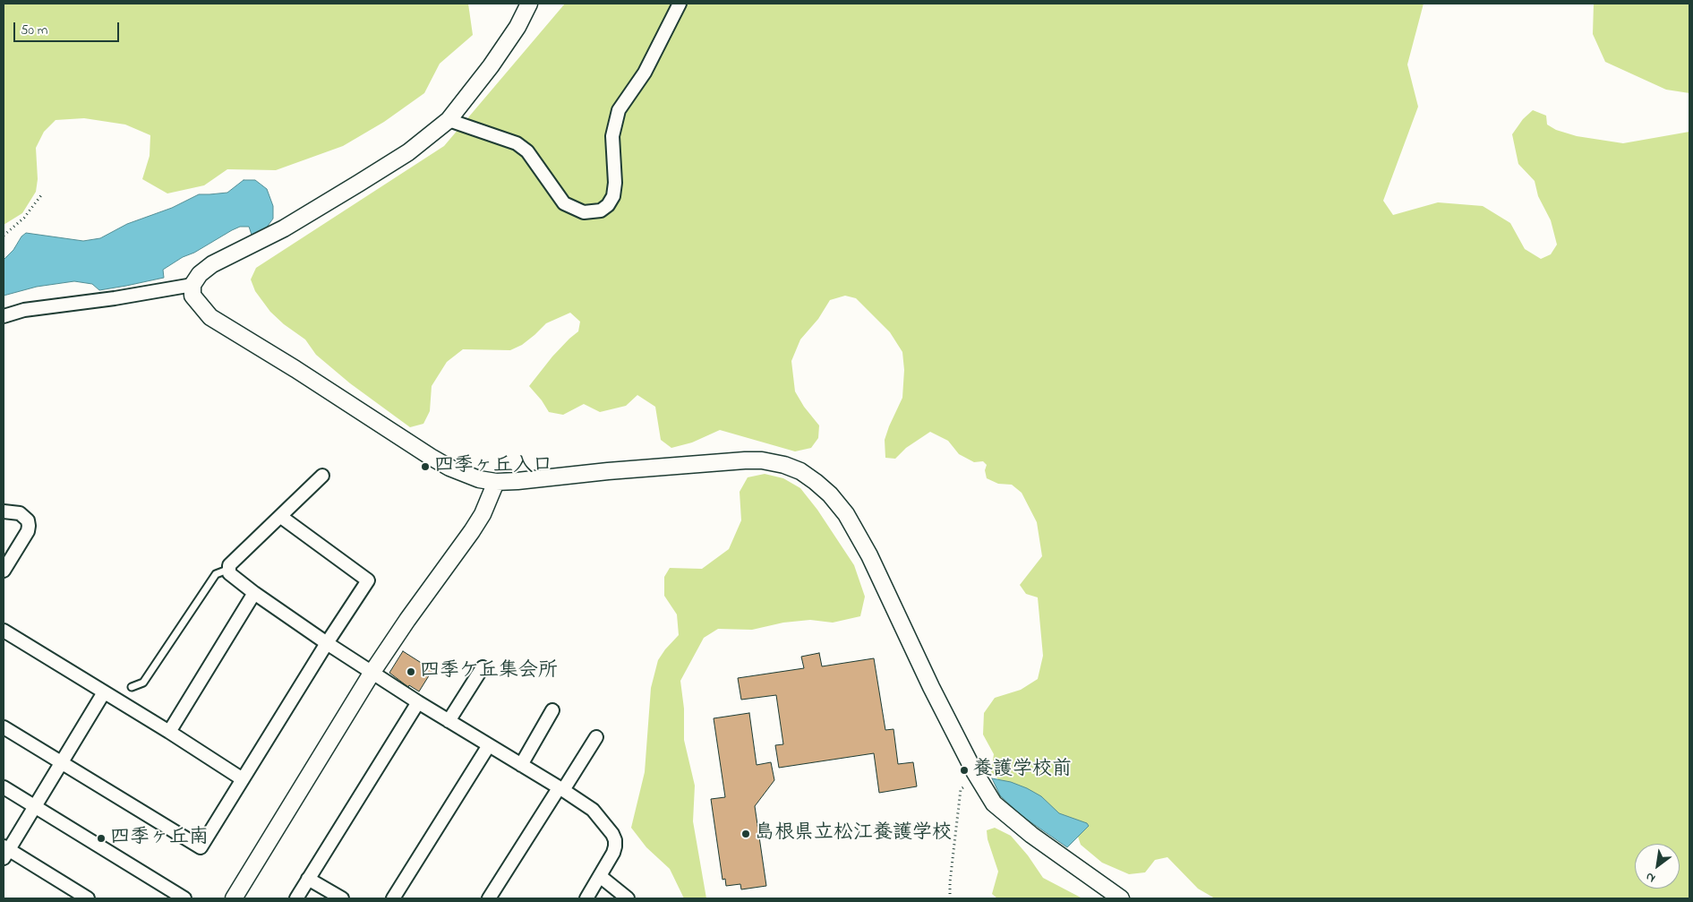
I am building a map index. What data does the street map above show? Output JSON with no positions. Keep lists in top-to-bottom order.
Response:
{
  "places": [
    "四季ヶ丘入口",
    "四季ケ丘集会所",
    "養護学校前",
    "島根県立松江養護学校",
    "四季ヶ丘南"
  ],
  "scale_bar": "50 m",
  "north": "bottom left"
}
